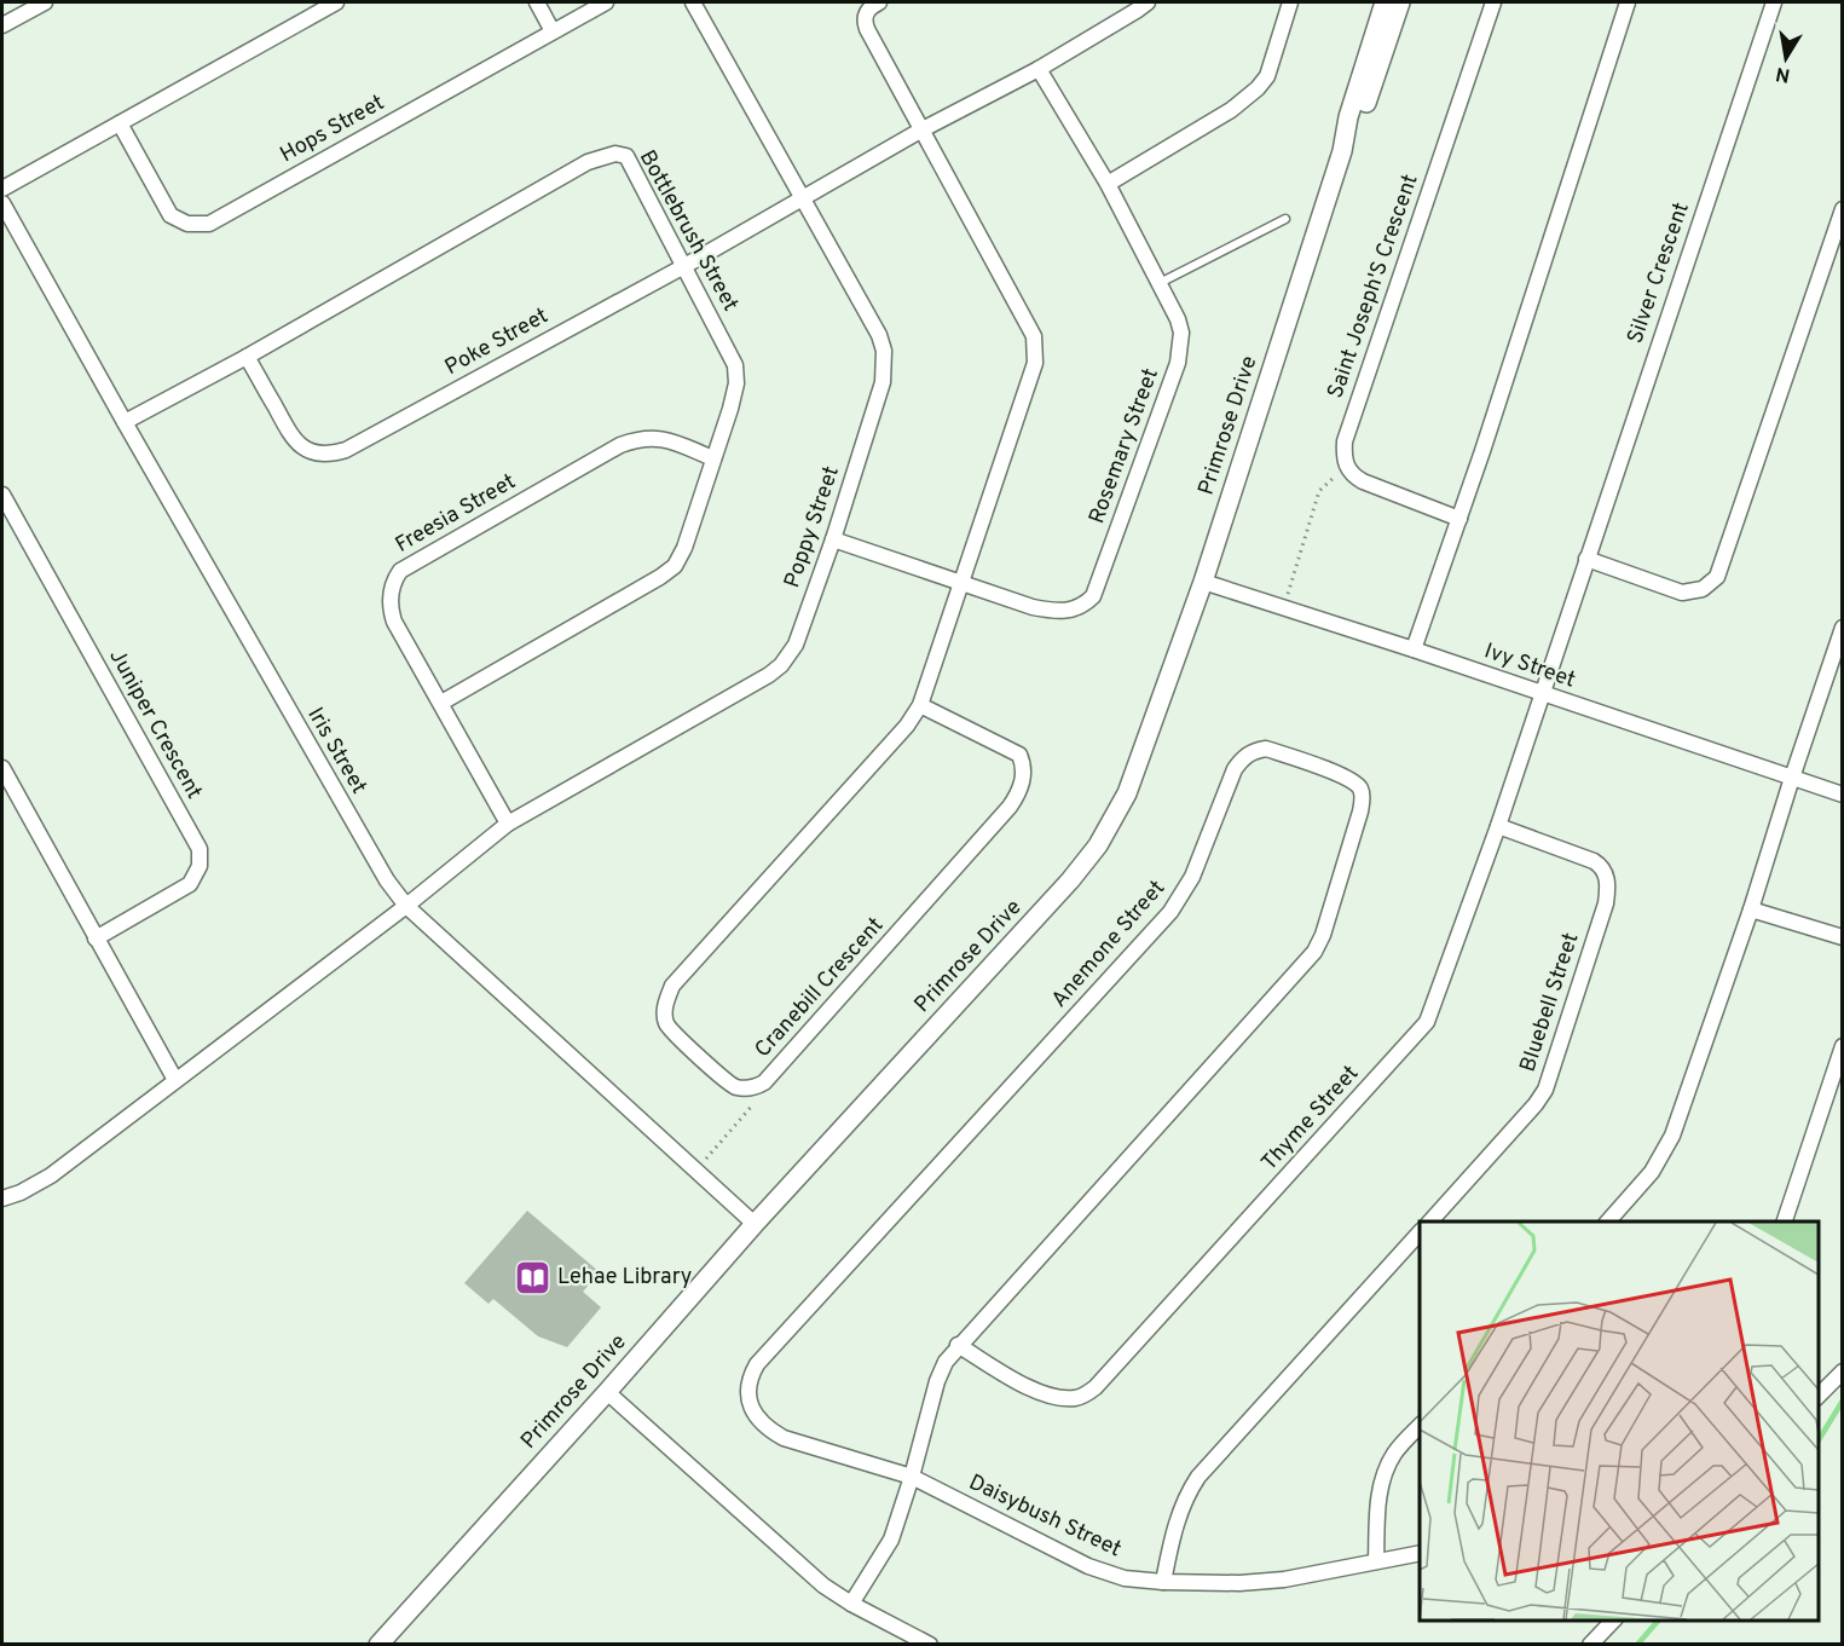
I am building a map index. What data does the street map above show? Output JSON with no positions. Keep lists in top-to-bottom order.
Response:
{
  "streets": {
    "street": [
      "Hops Street",
      "Bottlebrush Street",
      "Silver Crescent",
      "Saint Joseph'S Crescent",
      "Poke Street",
      "Primrose Drive",
      "Rosemary Street",
      "Freesia Street",
      "Poppy Street",
      "Ivy Street",
      "Juniper Crescent",
      "Iris Street",
      "Anemone Street",
      "Cranebill Crescent",
      "Bluebell Street",
      "Thyme Street",
      "Daisybush Street"
    ]
  },
  "crossings": [
    ["Bottlebrush Street", "Poke Street"],
    ["Bottlebrush Street", "Freesia Street"],
    ["Bottlebrush Street", "Iris Street"],
    ["Silver Crescent", "Ivy Street"],
    ["Silver Crescent", "Thyme Street"],
    ["Poke Street", "Rosemary Street"],
    ["Poke Street", "Poppy Street"],
    ["Poke Street", "Cranebill Crescent"],
    ["Primrose Drive", "Ivy Street"],
    ["Primrose Drive", "Iris Street"],
    ["Rosemary Street", "Poppy Street"],
    ["Rosemary Street", "Cranebill Crescent"],
    ["Freesia Street", "Poppy Street"],
    ["Poppy Street", "Iris Street"],
    ["Ivy Street", "Thyme Street"],
    ["Anemone Street", "Thyme Street"],
    ["Anemone Street", "Daisybush Street"],
    ["Bluebell Street", "Thyme Street"]
  ],
  "places": {
    "library": ["Lehae Library"]
  },
  "north": "bottom"
}
